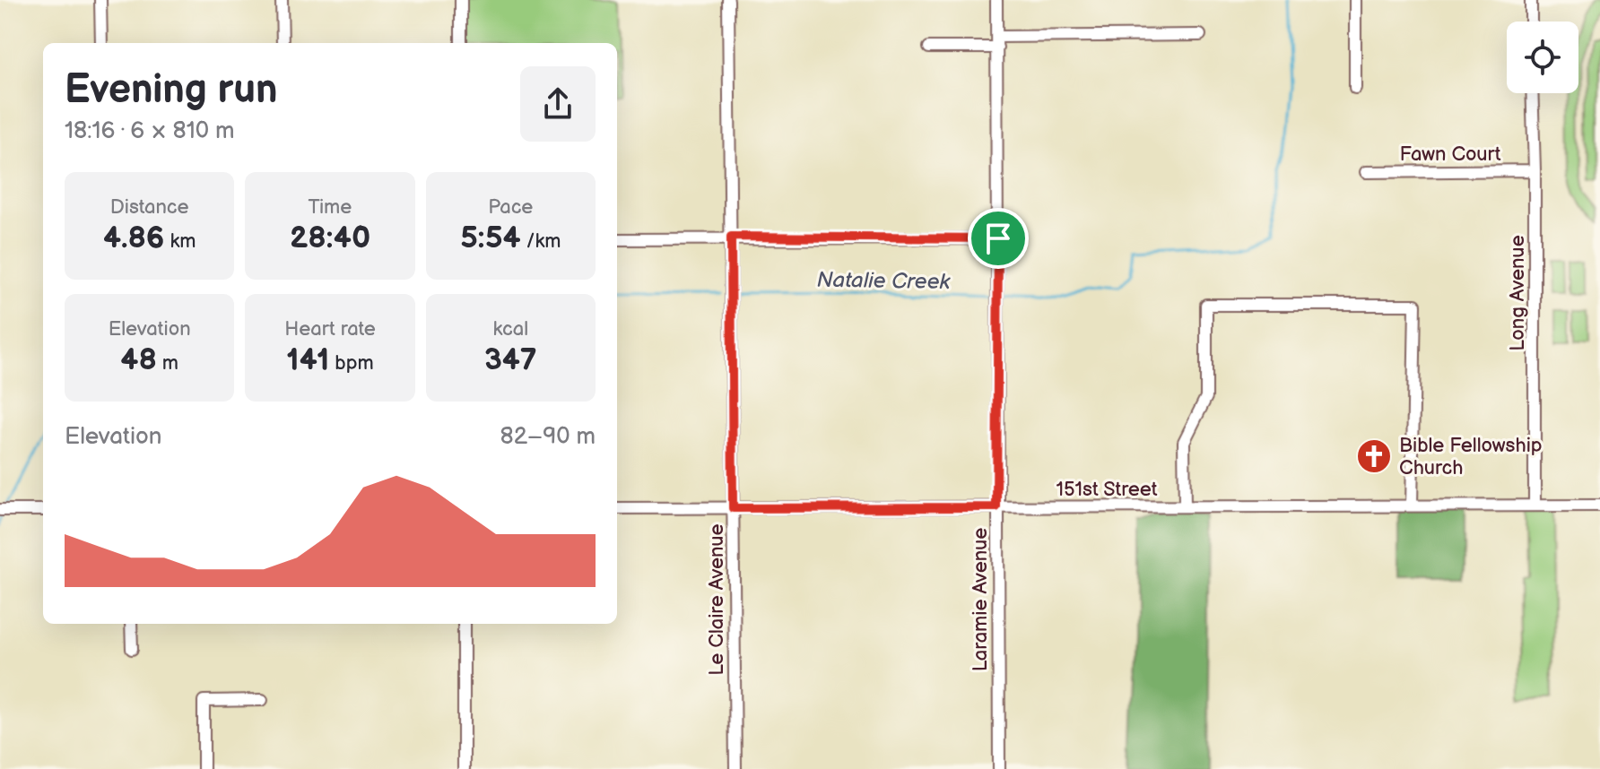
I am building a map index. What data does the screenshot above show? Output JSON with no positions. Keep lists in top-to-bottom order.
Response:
{
  "streets": {
    "street": [
      "Fawn Court",
      "Long Avenue",
      "151st Street",
      "Le Claire Avenue",
      "Laramie Avenue"
    ]
  },
  "crossings": [
    ["Fawn Court", "Long Avenue"],
    ["Long Avenue", "151st Street"],
    ["151st Street", "Le Claire Avenue"],
    ["151st Street", "Laramie Avenue"]
  ],
  "water": ["Natalie Creek"],
  "places": {
    "church": ["Bible Fellowship Church"]
  },
  "page": {
    "heading": ["Evening run", "18:16 · 6 × 810 m"],
    "stats": [
      ["Distance", "4.86 km"],
      ["Time", "28:40"],
      ["Pace", "5:54 /km"],
      ["Elevation", "48 m"],
      ["Heart rate", "141 bpm"],
      ["kcal", "347"]
    ],
    "chart": ["Elevation", "82–90 m"]
  }
}
